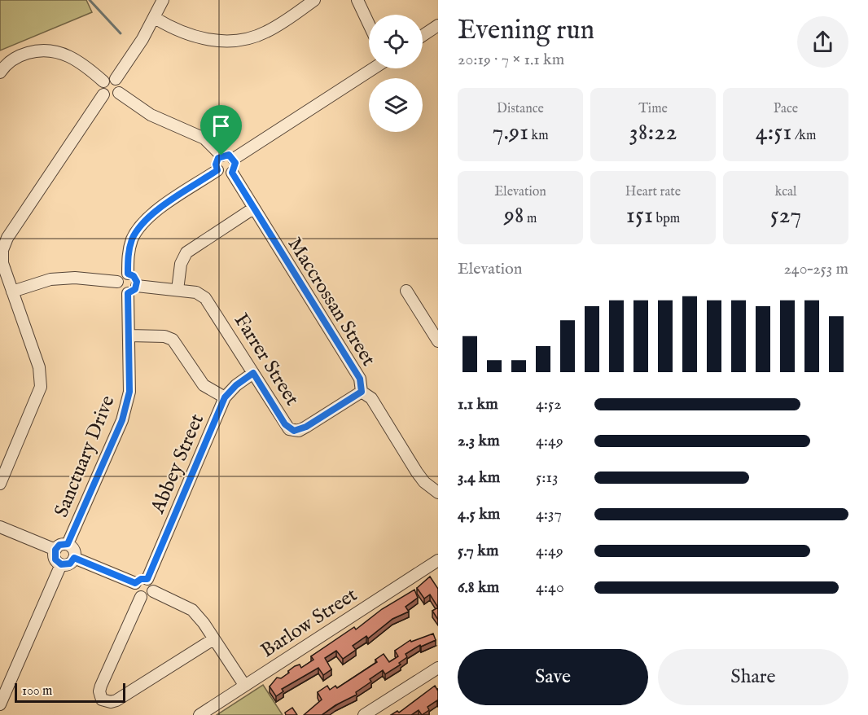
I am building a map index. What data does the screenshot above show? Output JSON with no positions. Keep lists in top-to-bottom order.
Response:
{
  "streets": {
    "street": [
      "Maccrossan Street",
      "Farrer Street",
      "Sanctuary Drive",
      "Abbey Street",
      "Barlow Street"
    ]
  },
  "crossings": [
    ["Maccrossan Street", "Farrer Street"],
    ["Farrer Street", "Sanctuary Drive"],
    ["Farrer Street", "Abbey Street"]
  ],
  "scale_bar": "100 m",
  "page": {
    "heading": ["Evening run", "20:19 · 7 × 1.1 km"],
    "stats": [
      ["Distance", "7.91 km"],
      ["Time", "38:22"],
      ["Pace", "4:51 /km"],
      ["Elevation", "98 m"],
      ["Heart rate", "151 bpm"],
      ["kcal", "527"]
    ],
    "chart": ["Elevation", "240–253 m"],
    "list": [
      {
        "name": "1.1 km",
        "note": "4:52"
      },
      {
        "name": "2.3 km",
        "note": "4:49"
      },
      {
        "name": "3.4 km",
        "note": "5:13"
      },
      {
        "name": "4.5 km",
        "note": "4:37"
      },
      {
        "name": "5.7 km",
        "note": "4:49"
      },
      {
        "name": "6.8 km",
        "note": "4:40"
      }
    ],
    "buttons": ["Save", "Share"],
    "scale": "100 m"
  }
}
